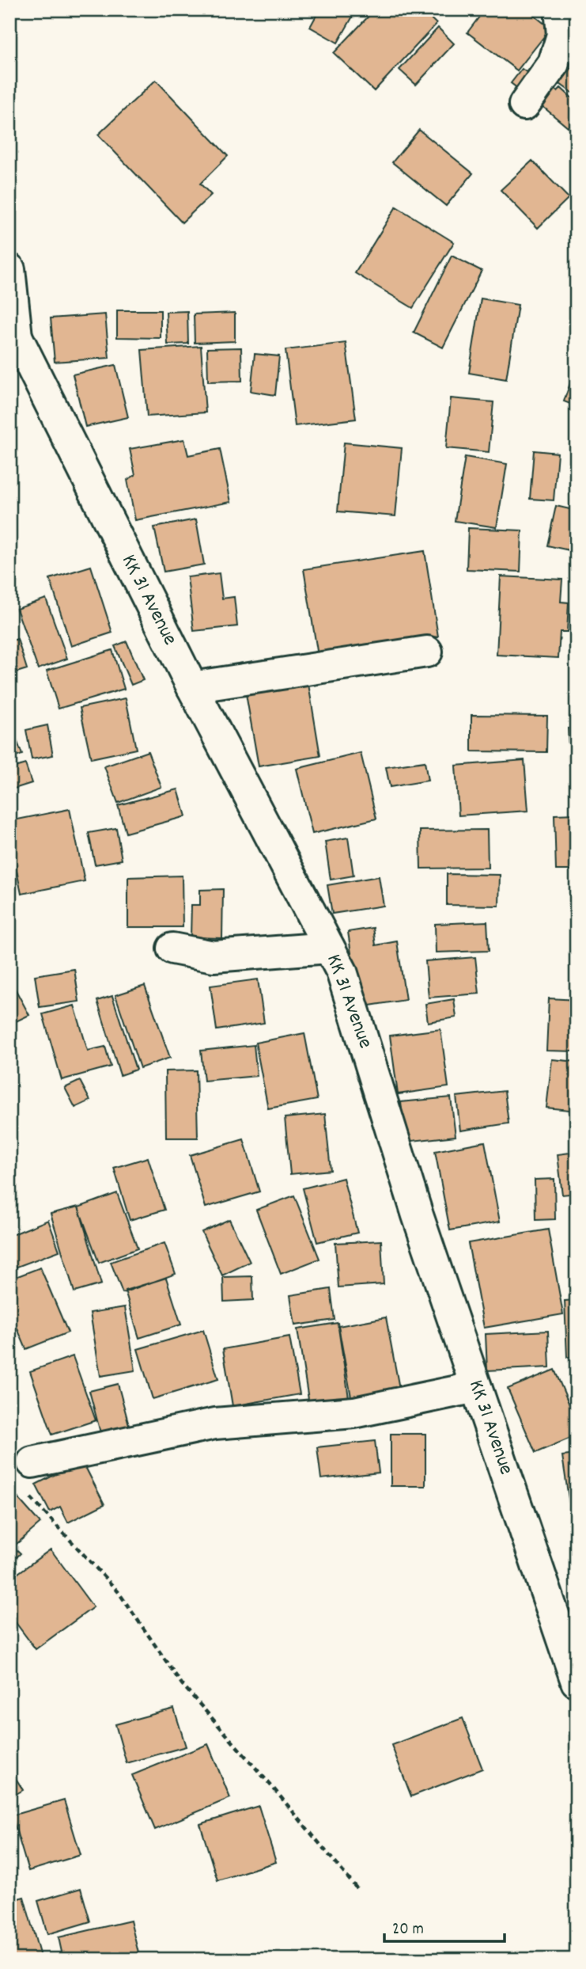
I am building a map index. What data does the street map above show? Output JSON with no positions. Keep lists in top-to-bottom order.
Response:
{
  "streets": {
    "street": ["KK 31 Avenue"]
  },
  "scale_bar": "20 m"
}
